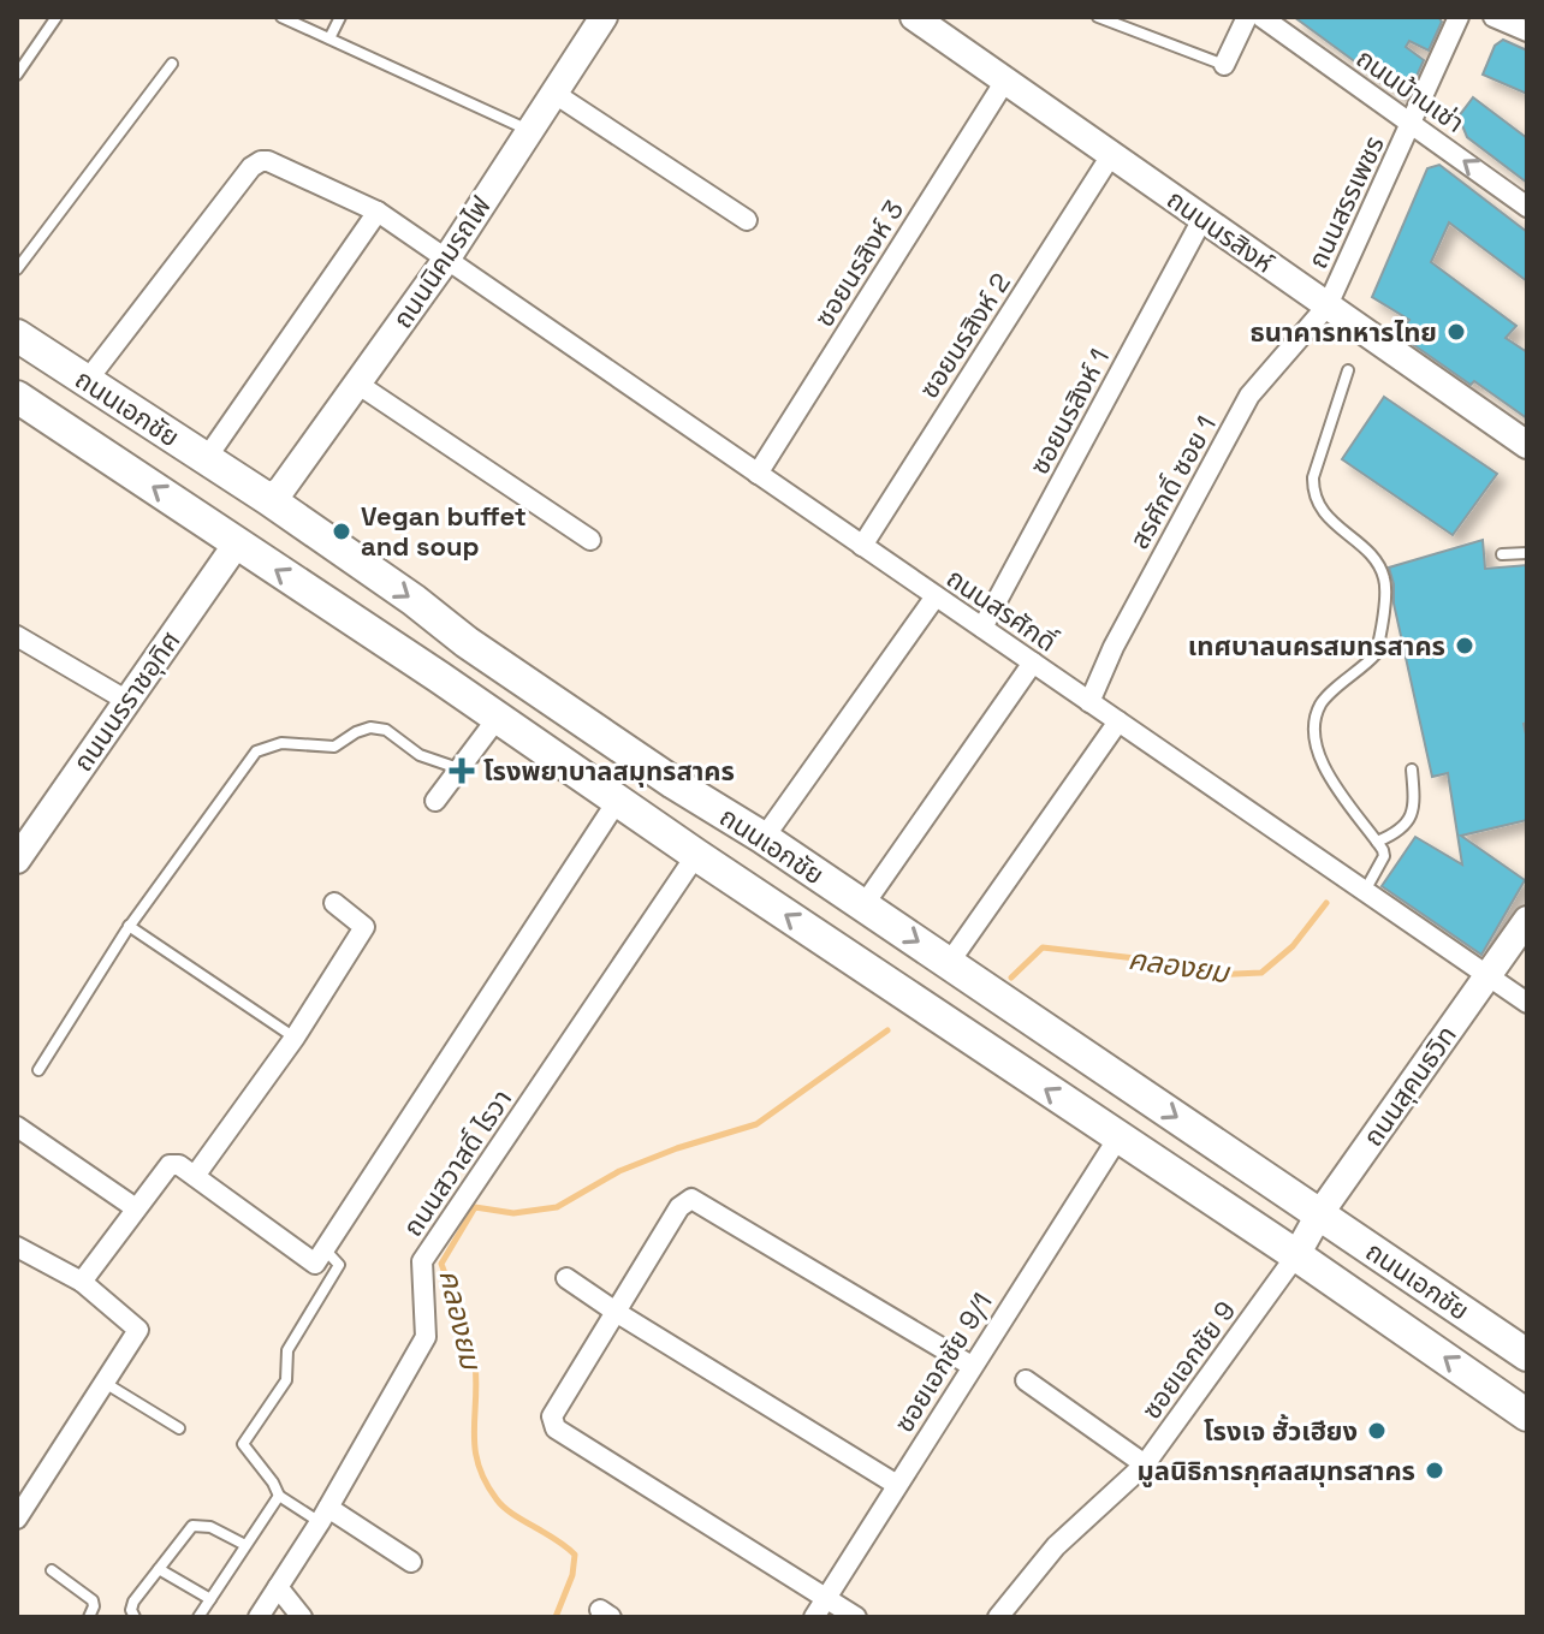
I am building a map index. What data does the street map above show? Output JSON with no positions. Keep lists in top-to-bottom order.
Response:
{
  "streets": {
    "main road": ["ถนนเอกชัย"],
    "street": [
      "ถนนบ้านเช่า",
      "ถนนสรรเพชร",
      "ถนนนรสิงห์",
      "ถนนนิคมรถไฟ",
      "ซอยนรสิงห์ 3",
      "ซอยนรสิงห์ 2",
      "ซอยนรสิงห์ 1",
      "สรศักดิ์ ซอย 1",
      "ถนนสรศักดิ์",
      "ถนนนรราชอุทิศ",
      "ถนนสุคนธวิท",
      "ถนนสวาสดิ์ ไรวา",
      "ซอยเอกชัย 9",
      "ซอยเอกชัย 9/1"
    ]
  },
  "crossings": [
    ["ถนนบ้านเช่า", "ถนนสรรเพชร"],
    ["ถนนสรรเพชร", "ถนนนรสิงห์"],
    ["ถนนสรรเพชร", "สรศักดิ์ ซอย 1"],
    ["ถนนนรสิงห์", "ซอยนรสิงห์ 3"],
    ["ถนนนรสิงห์", "ซอยนรสิงห์ 2"],
    ["ถนนนรสิงห์", "ซอยนรสิงห์ 1"],
    ["ถนนนรสิงห์", "สรศักดิ์ ซอย 1"],
    ["ถนนนิคมรถไฟ", "ถนนเอกชัย"],
    ["ถนนนิคมรถไฟ", "ถนนสรศักดิ์"],
    ["ซอยนรสิงห์ 3", "ถนนสรศักดิ์"],
    ["ซอยนรสิงห์ 2", "ถนนสรศักดิ์"],
    ["ถนนเอกชัย", "ถนนสรศักดิ์"],
    ["ถนนเอกชัย", "ถนนนรราชอุทิศ"],
    ["ถนนเอกชัย", "ถนนสุคนธวิท"],
    ["ถนนเอกชัย", "ถนนสวาสดิ์ ไรวา"],
    ["ถนนเอกชัย", "ซอยเอกชัย 9"],
    ["ถนนเอกชัย", "ซอยเอกชัย 9/1"],
    ["ซอยนรสิงห์ 1", "ถนนสรศักดิ์"],
    ["สรศักดิ์ ซอย 1", "ถนนสรศักดิ์"],
    ["ถนนสรศักดิ์", "ถนนสุคนธวิท"],
    ["ถนนสุคนธวิท", "ซอยเอกชัย 9"]
  ],
  "one_way": ["ถนนบ้านเช่า"],
  "water": ["คลองยม"],
  "places": {
    "other": [
      "ธนาคารทหารไทย",
      "Vegan buffet and soup",
      "เทศบาลนครสมทรสาคร",
      "โรงเจ ฮั้วเฮียง",
      "มูลนิธิการกุศลสมุทรสาคร"
    ],
    "health": ["โรงพยาบาลสมุทรสาคร"]
  }
}
